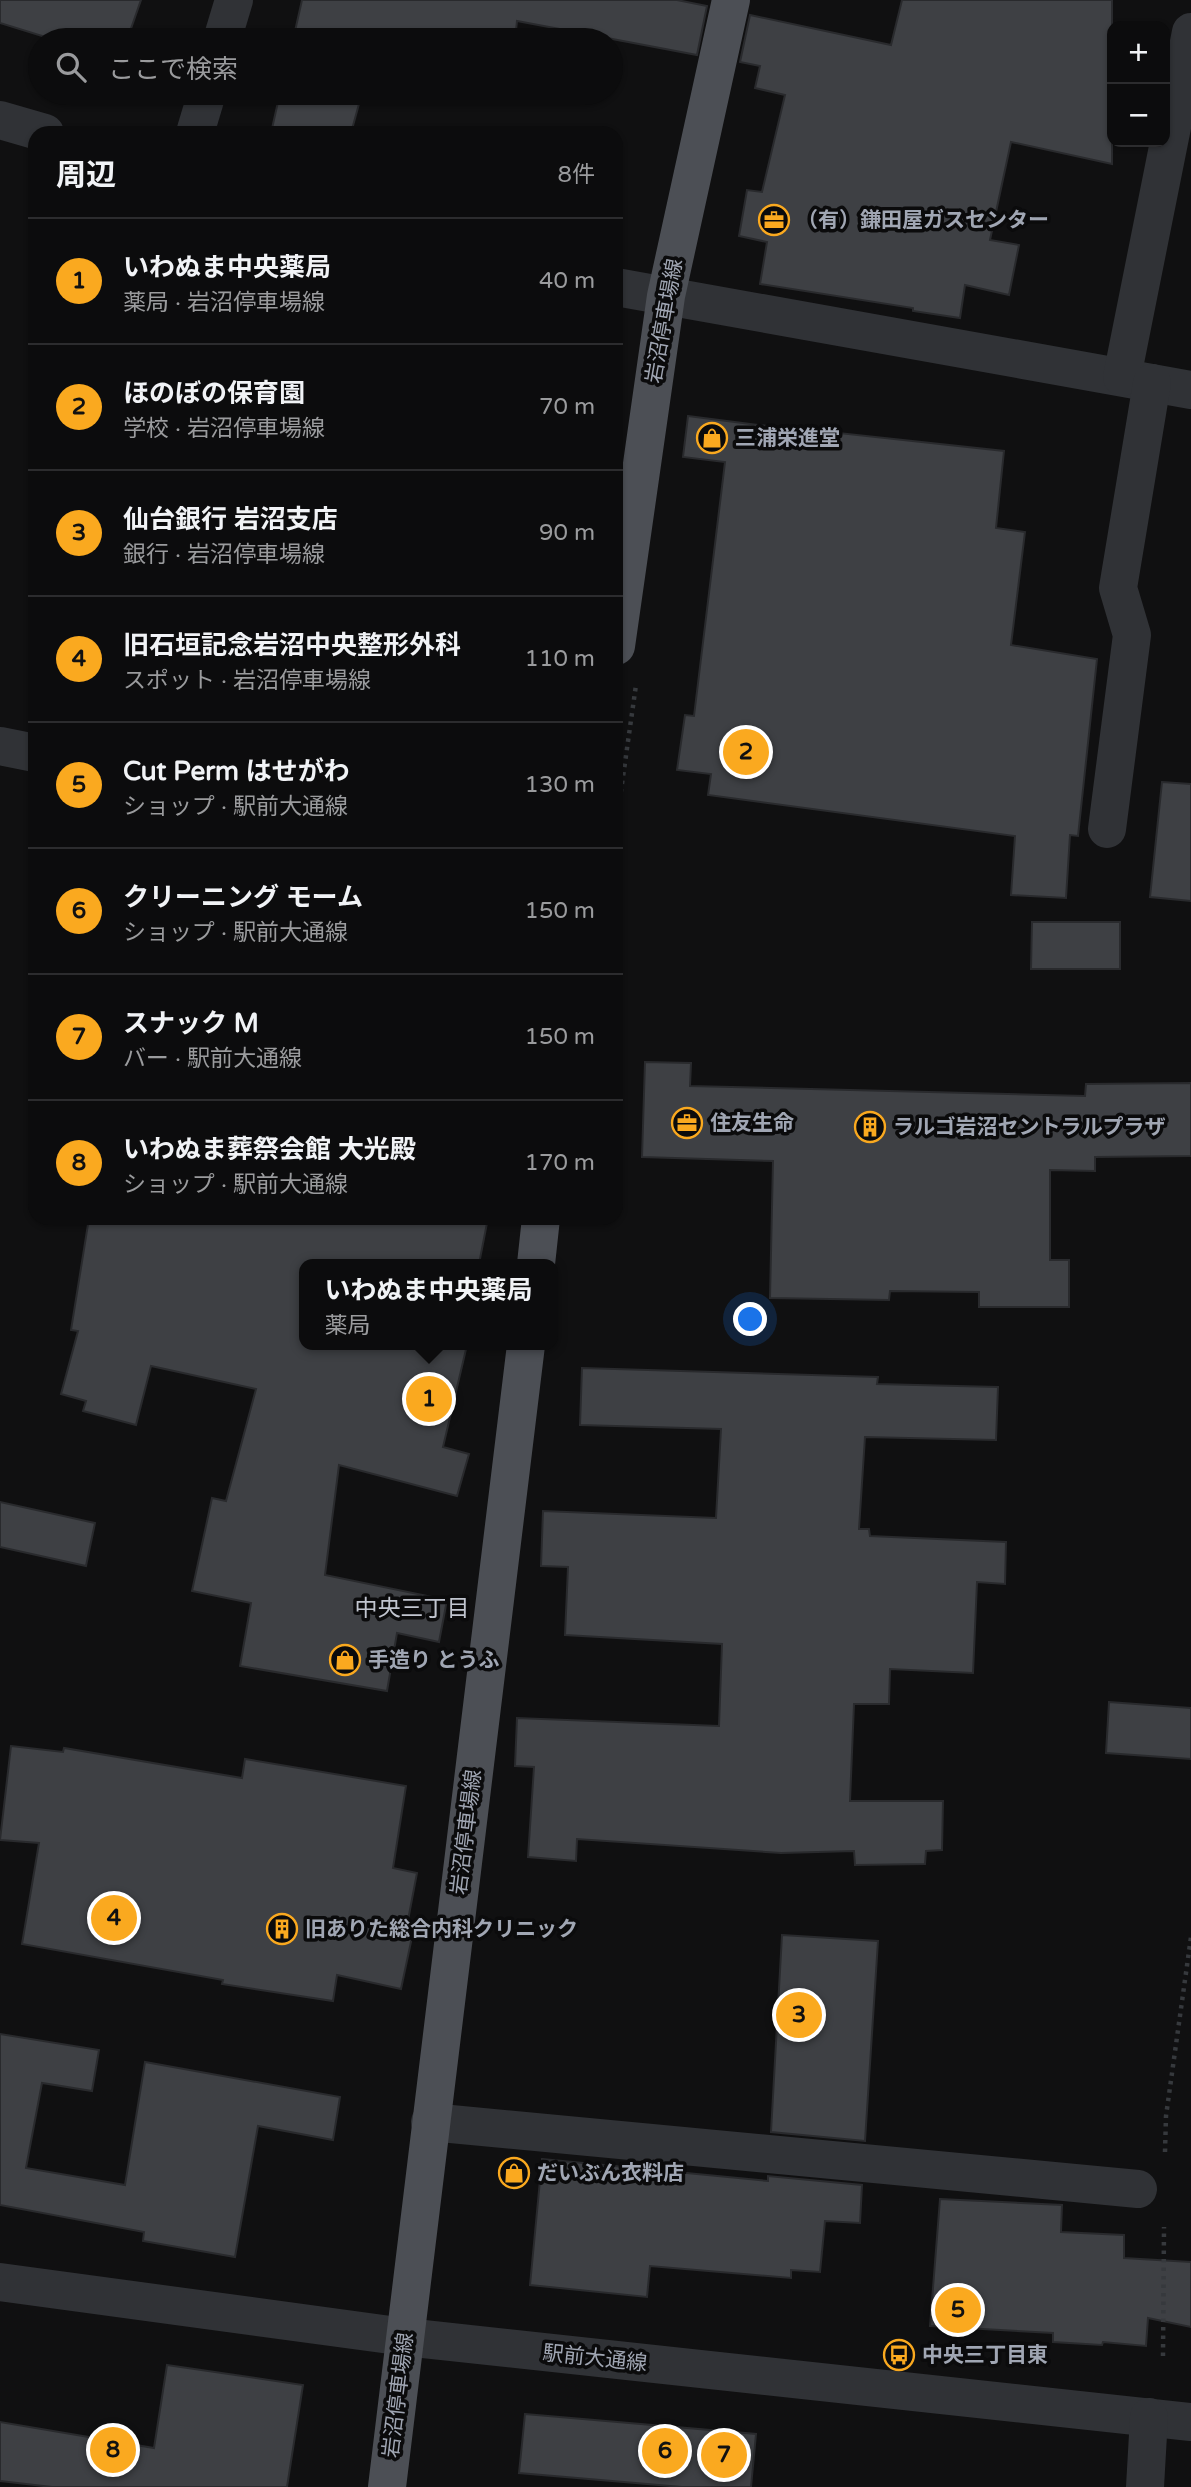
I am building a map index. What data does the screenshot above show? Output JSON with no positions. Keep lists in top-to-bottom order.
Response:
{
  "streets": {
    "main road": ["岩沼停車場線"],
    "street": ["駅前大通線"]
  },
  "crossings": [
    ["岩沼停車場線", "駅前大通線"]
  ],
  "districts": ["中央三丁目"],
  "places": {
    "office": ["（有）鎌田屋ガスセンター", "住友生命"],
    "shop": ["三浦栄進堂", "手造り とうふ", "だいぶん衣料店"],
    "building": ["ラルゴ岩沼セントラルプラザ", "旧ありた総合内科クリニック"],
    "bus stop": ["中央三丁目東"]
  },
  "page": {
    "map_buttons": ["+", "−"],
    "search": "ここで検索",
    "heading": ["周辺", "8件"],
    "list": [
      {
        "mark": "1",
        "name": "いわぬま中央薬局",
        "note": "薬局 · 岩沼停車場線",
        "value": "40 m"
      },
      {
        "mark": "2",
        "name": "ほのぼの保育園",
        "note": "学校 · 岩沼停車場線",
        "value": "70 m"
      },
      {
        "mark": "3",
        "name": "仙台銀行 岩沼支店",
        "note": "銀行 · 岩沼停車場線",
        "value": "90 m"
      },
      {
        "mark": "4",
        "name": "旧石垣記念岩沼中央整形外科",
        "note": "スポット · 岩沼停車場線",
        "value": "110 m"
      },
      {
        "mark": "5",
        "name": "Cut Perm はせがわ",
        "note": "ショップ · 駅前大通線",
        "value": "130 m"
      },
      {
        "mark": "6",
        "name": "クリーニング モーム",
        "note": "ショップ · 駅前大通線",
        "value": "150 m"
      },
      {
        "mark": "7",
        "name": "スナック M",
        "note": "バー · 駅前大通線",
        "value": "150 m"
      },
      {
        "mark": "8",
        "name": "いわぬま葬祭会館 大光殿",
        "note": "ショップ · 駅前大通線",
        "value": "170 m"
      }
    ],
    "pins": [
      "2",
      "1",
      "4",
      "3",
      "5",
      "8",
      "6",
      "7"
    ],
    "popup": ["いわぬま中央薬局", "薬局"]
  }
}
